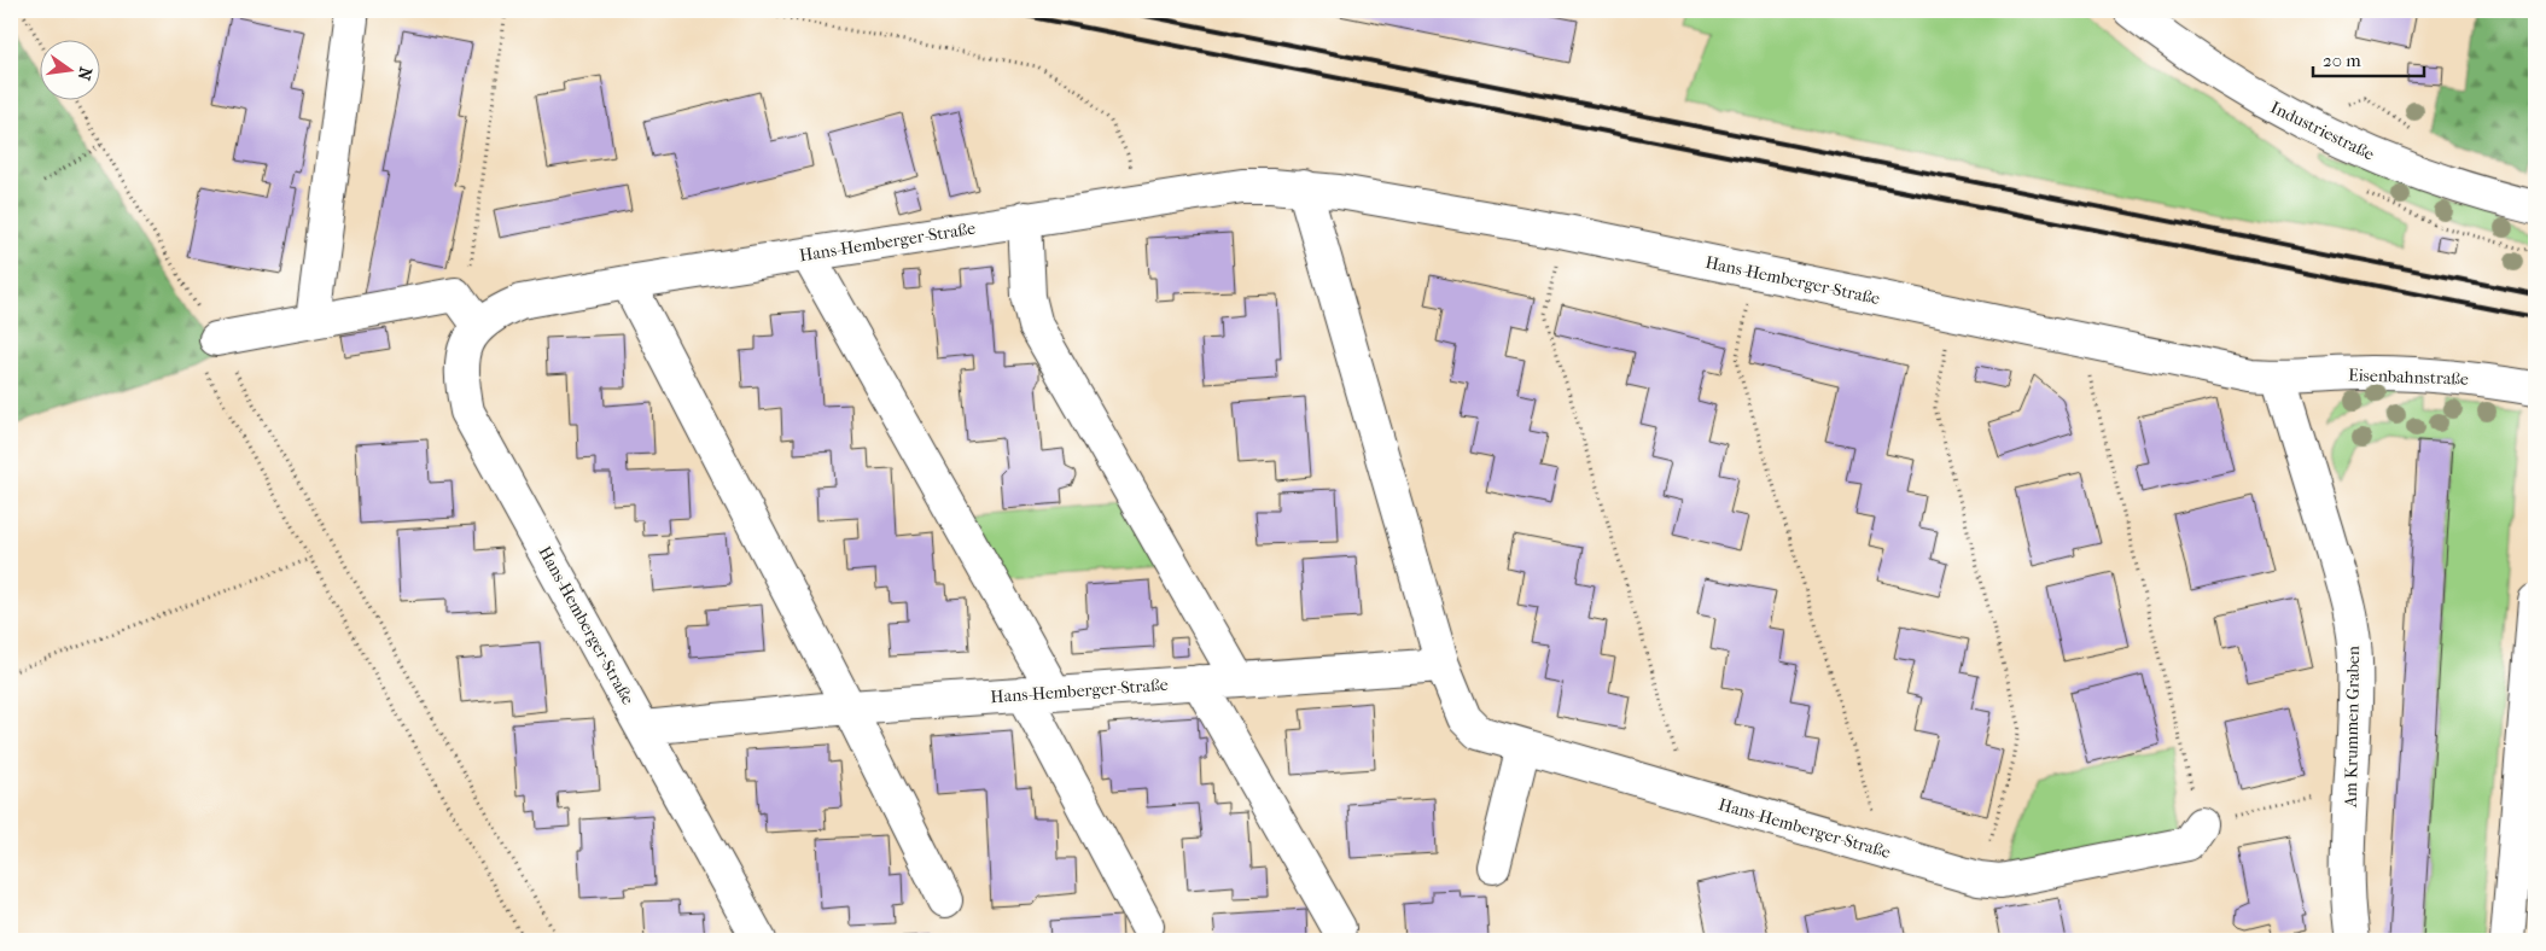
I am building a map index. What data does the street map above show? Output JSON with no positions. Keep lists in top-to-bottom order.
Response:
{
  "streets": {
    "street": [
      "Industriestraße",
      "Hans-Hemberger-Straße",
      "Eisenbahnstraße",
      "Am Krummen Graben"
    ]
  },
  "crossings": [
    ["Hans-Hemberger-Straße", "Eisenbahnstraße"],
    ["Hans-Hemberger-Straße", "Am Krummen Graben"],
    ["Eisenbahnstraße", "Am Krummen Graben"]
  ],
  "scale_bar": "20 m",
  "north": "right"
}
